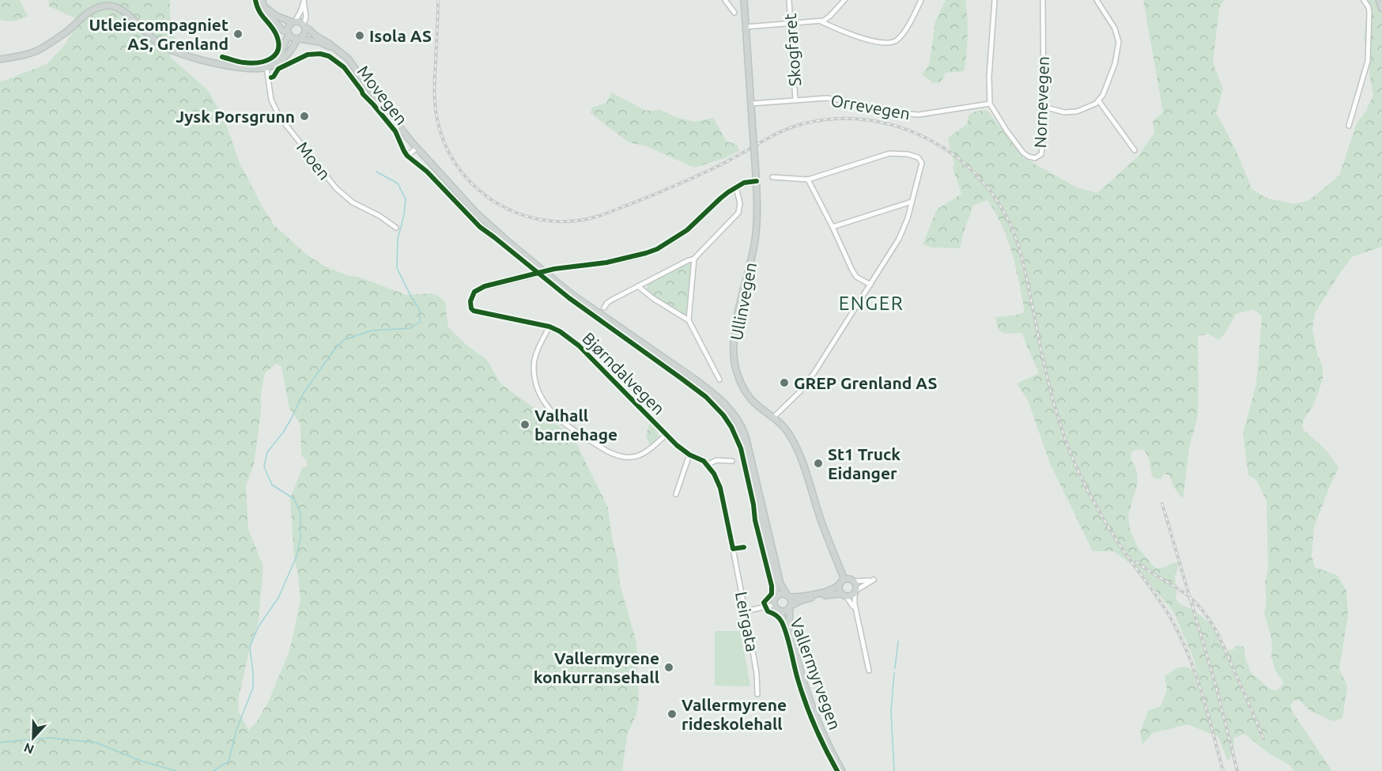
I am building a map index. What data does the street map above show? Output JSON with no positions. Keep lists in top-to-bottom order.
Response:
{
  "streets": {
    "main road": ["Movegen", "Ullinvegen", "Vallermyrvegen"],
    "street": [
      "Skogfaret",
      "Nornevegen",
      "Orrevegen",
      "Moen",
      "Bjørndalvegen",
      "Leirgata"
    ]
  },
  "crossings": [
    ["Skogfaret", "Orrevegen"],
    ["Movegen", "Vallermyrvegen"],
    ["Nornevegen", "Orrevegen"],
    ["Orrevegen", "Ullinvegen"],
    ["Bjørndalvegen", "Leirgata"]
  ],
  "districts": ["ENGER"],
  "places": [
    "Utleiecompagniet AS, Grenland",
    "Isola AS",
    "Jysk Porsgrunn",
    "GREP Grenland AS",
    "Valhall barnehage",
    "St1 Truck Eidanger",
    "Vallermyrene konkurransehall",
    "Vallermyrene rideskolehall"
  ],
  "north": "bottom"
}
